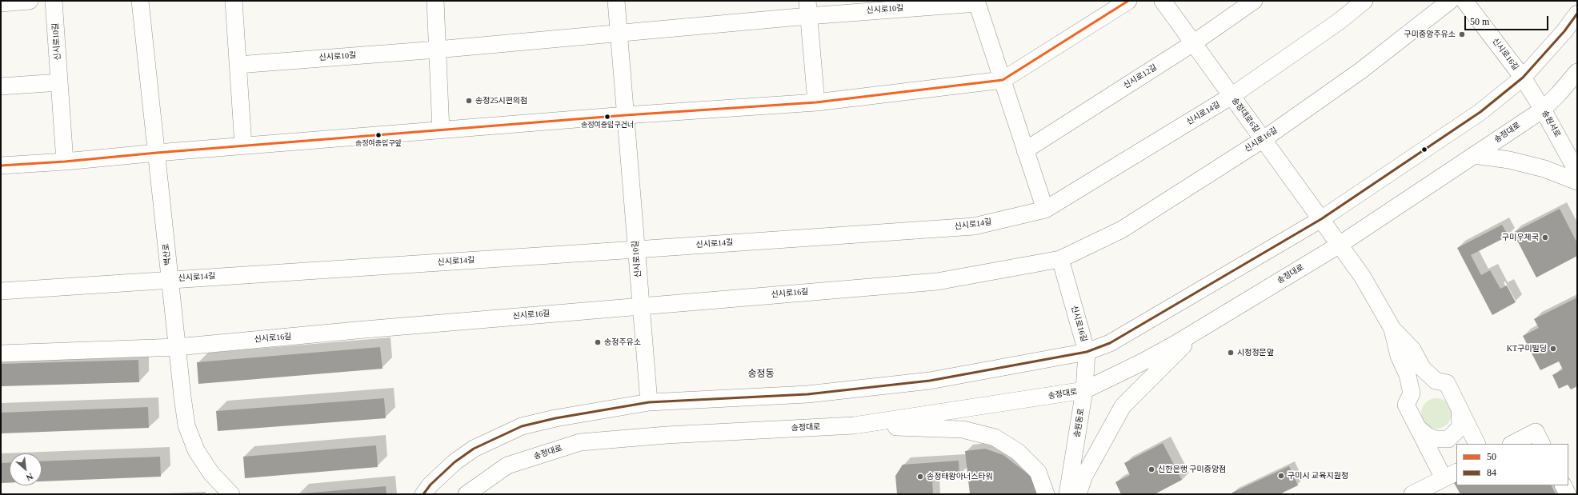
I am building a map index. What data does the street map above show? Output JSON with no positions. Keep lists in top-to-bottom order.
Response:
{
  "streets": {
    "street": [
      "신시로10길",
      "신시로16길",
      "신시로12길",
      "신시로14길",
      "송정대로6길",
      "송원서로",
      "송정대로",
      "백산로",
      "송원동로"
    ]
  },
  "crossings": [
    ["신시로10길", "신시로16길"],
    ["신시로10길", "신시로12길"],
    ["신시로10길", "신시로14길"],
    ["신시로16길", "송정대로6길"],
    ["신시로16길", "송원서로"],
    ["신시로16길", "백산로"],
    ["신시로16길", "송원동로"],
    ["신시로12길", "송정대로6길"],
    ["신시로14길", "송정대로6길"],
    ["신시로14길", "백산로"],
    ["송정대로6길", "송정대로"],
    ["송원서로", "송정대로"],
    ["송정대로", "송원동로"]
  ],
  "districts": ["송정동"],
  "places": [
    "구미중앙주유소",
    "송정25시편의점",
    "송정여중입구건너",
    "송정여중입구앞",
    "구미우체국",
    "송정주유소",
    "KT구미빌딩",
    "시청정문앞",
    "신한은행 구미중앙점",
    "구미시 교육지원청",
    "송정태왕아너스타워"
  ],
  "lines": ["transit line 50", "transit line 84"],
  "legend": ["50", "84"],
  "scale_bar": "50 m",
  "north": "bottom right"
}
